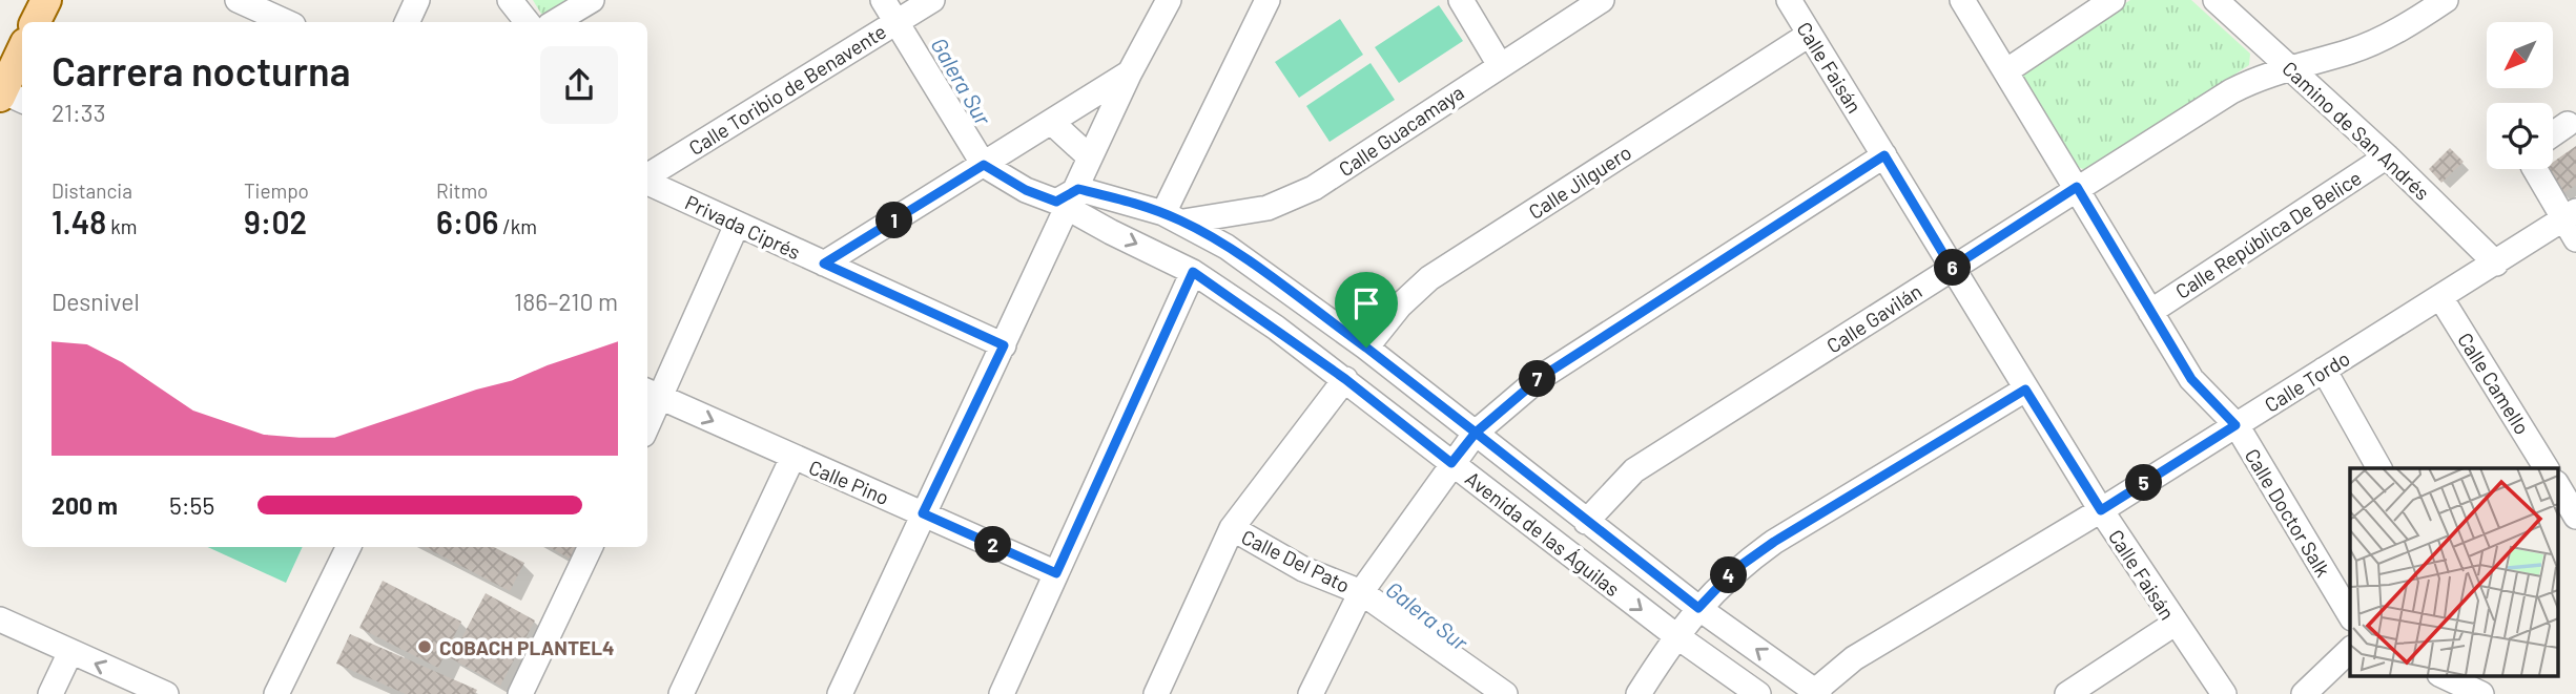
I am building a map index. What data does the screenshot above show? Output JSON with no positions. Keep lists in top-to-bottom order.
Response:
{
  "streets": {
    "street": [
      "Calle Faisán",
      "Calle Toribio de Benavente",
      "Calle Guacamaya",
      "Camino de San Andrés",
      "Calle Jilguero",
      "Privada Ciprés",
      "Calle República De Belice",
      "Calle Gavilán",
      "Calle Tordo",
      "Calle Camello",
      "Calle Pino",
      "Calle Doctor Salk",
      "Avenida de las Águilas",
      "Calle Del Pato"
    ]
  },
  "crossings": [
    ["Calle Faisán", "Calle Jilguero"],
    ["Calle Faisán", "Calle Gavilán"],
    ["Calle Faisán", "Calle Tordo"],
    ["Calle Guacamaya", "Avenida de las Águilas"],
    ["Camino de San Andrés", "Calle República De Belice"],
    ["Camino de San Andrés", "Calle Gavilán"],
    ["Camino de San Andrés", "Calle Tordo"],
    ["Calle Jilguero", "Avenida de las Águilas"],
    ["Calle República De Belice", "Calle Doctor Salk"],
    ["Calle Gavilán", "Calle Doctor Salk"],
    ["Calle Gavilán", "Avenida de las Águilas"],
    ["Calle Tordo", "Calle Camello"],
    ["Calle Tordo", "Calle Doctor Salk"],
    ["Calle Tordo", "Avenida de las Águilas"]
  ],
  "water": ["Galera Sur"],
  "places": ["COBACH PLANTEL4"],
  "north": "bottom left",
  "page": {
    "heading": ["Carrera nocturna", "21:33"],
    "stats": [
      ["Distancia", "1.48 km"],
      ["Tiempo", "9:02"],
      ["Ritmo", "6:06 /km"]
    ],
    "pins": [
      "1",
      "6",
      "7",
      "5",
      "2",
      "4"
    ],
    "chart": ["Desnivel", "186–210 m"],
    "list": [
      {
        "name": "200 m",
        "note": "5:55"
      }
    ]
  }
}
